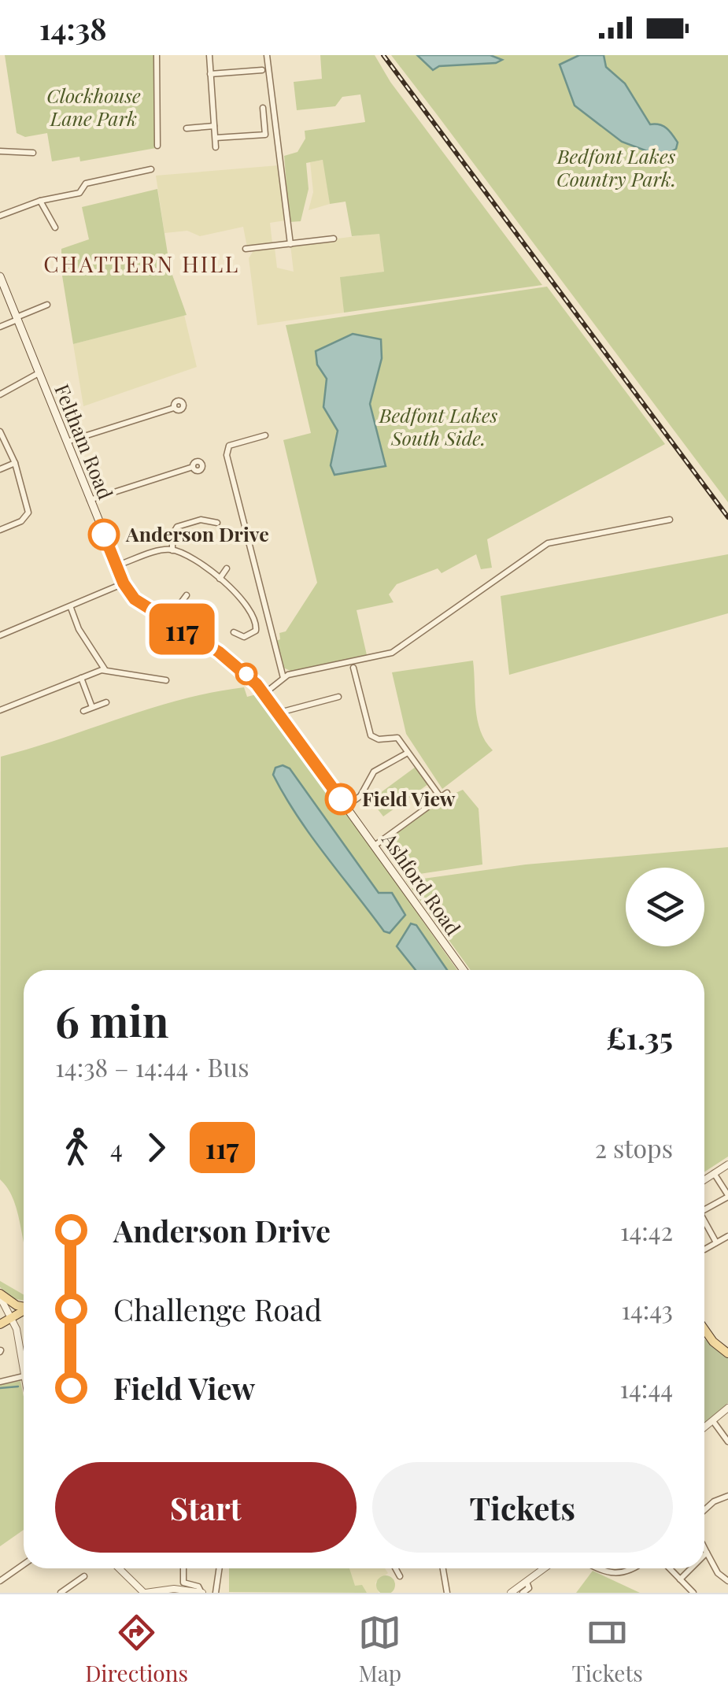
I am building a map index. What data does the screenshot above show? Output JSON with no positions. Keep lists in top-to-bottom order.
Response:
{
  "streets": {
    "main road": ["Feltham Road", "Ashford Road"]
  },
  "crossings": [
    ["Feltham Road", "Ashford Road"]
  ],
  "districts": ["CHATTERN HILL"],
  "parks": ["Clockhouse Lane Park", "Bedfont Lakes Country Park.", "Bedfont Lakes South Side."],
  "places": ["Anderson Drive", "Field View"],
  "lines": ["bus line 117"],
  "page": {
    "status": "14:38",
    "on_map": "117",
    "heading": ["6 min", "14:38 – 14:44 · Bus", "£1.35"],
    "legs": ["4", "117", "2 stops"],
    "list": [
      {
        "name": "Anderson Drive",
        "value": "14:42"
      },
      {
        "name": "Challenge Road",
        "value": "14:43"
      },
      {
        "name": "Field View",
        "value": "14:44"
      }
    ],
    "buttons": ["Start", "Tickets"],
    "tabs": ["Directions", "Map", "Tickets"]
  }
}
